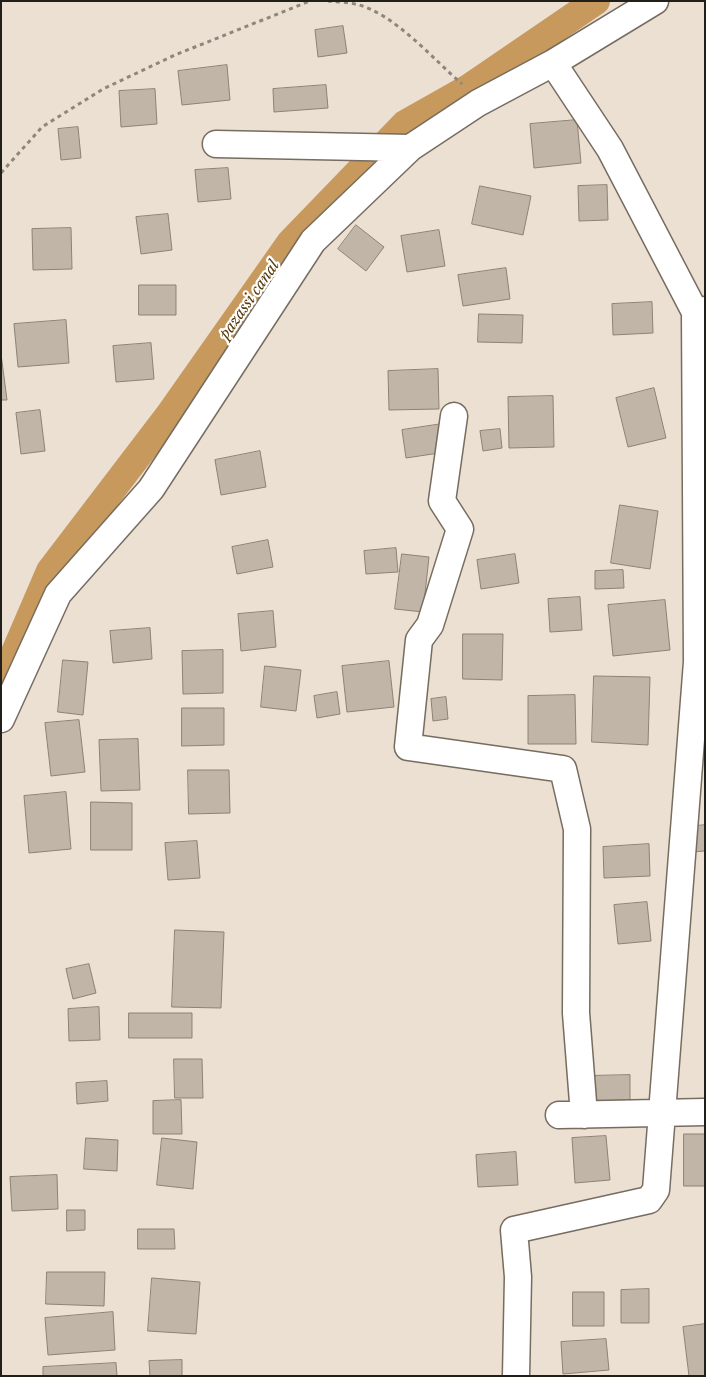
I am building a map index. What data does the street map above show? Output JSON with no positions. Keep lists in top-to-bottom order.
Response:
{
  "water": ["pazassi canal"]
}
